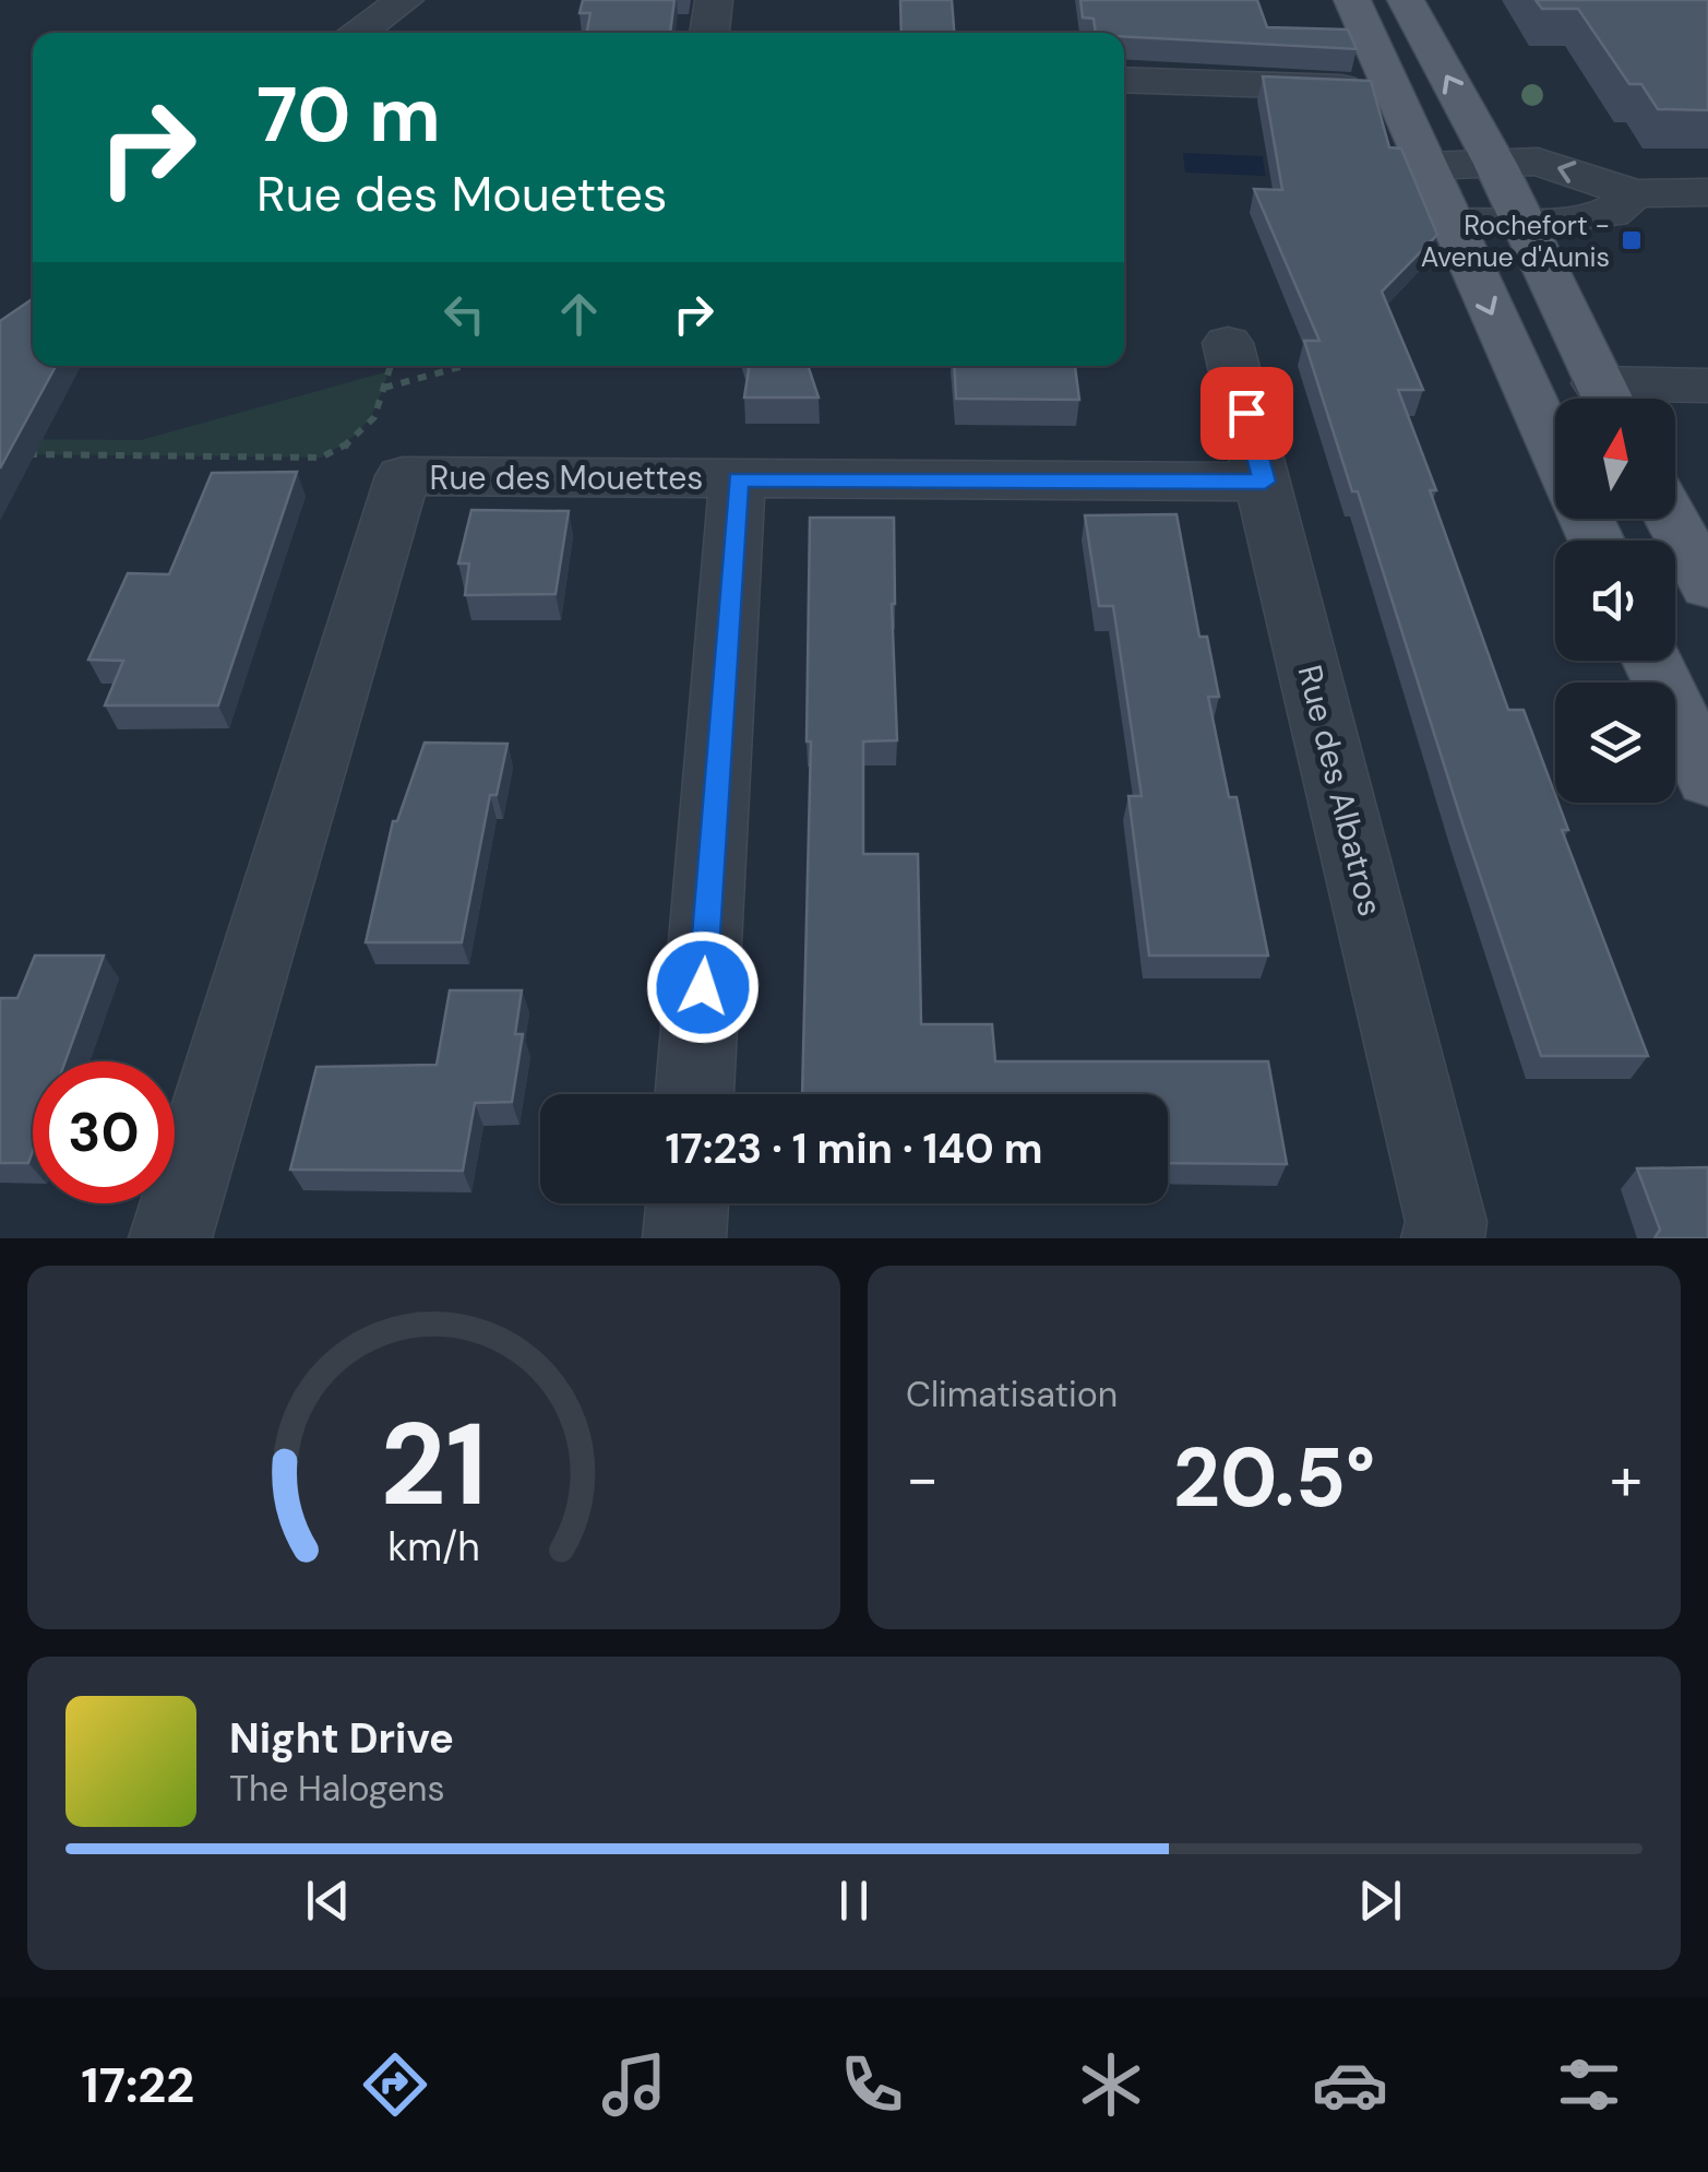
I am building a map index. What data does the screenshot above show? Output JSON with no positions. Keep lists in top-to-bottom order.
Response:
{
  "streets": {
    "street": ["Rue des Mouettes", "Rue des Albatros"]
  },
  "crossings": [
    ["Rue des Mouettes", "Rue des Albatros"]
  ],
  "places": {
    "transit": ["Rochefort - Avenue d'Aunis"]
  },
  "north": "top",
  "page": {
    "turn": ["70 m", "Rue des Mouettes"],
    "limit": "30",
    "trip": "17:23 · 1 min · 140 m",
    "tile": "Climatisation",
    "heat": ["−", "20.5°", "+"],
    "song": ["Night Drive", "The Halogens"],
    "tabs": "17:22",
    "gauge": ["21", "km/h"]
  }
}
